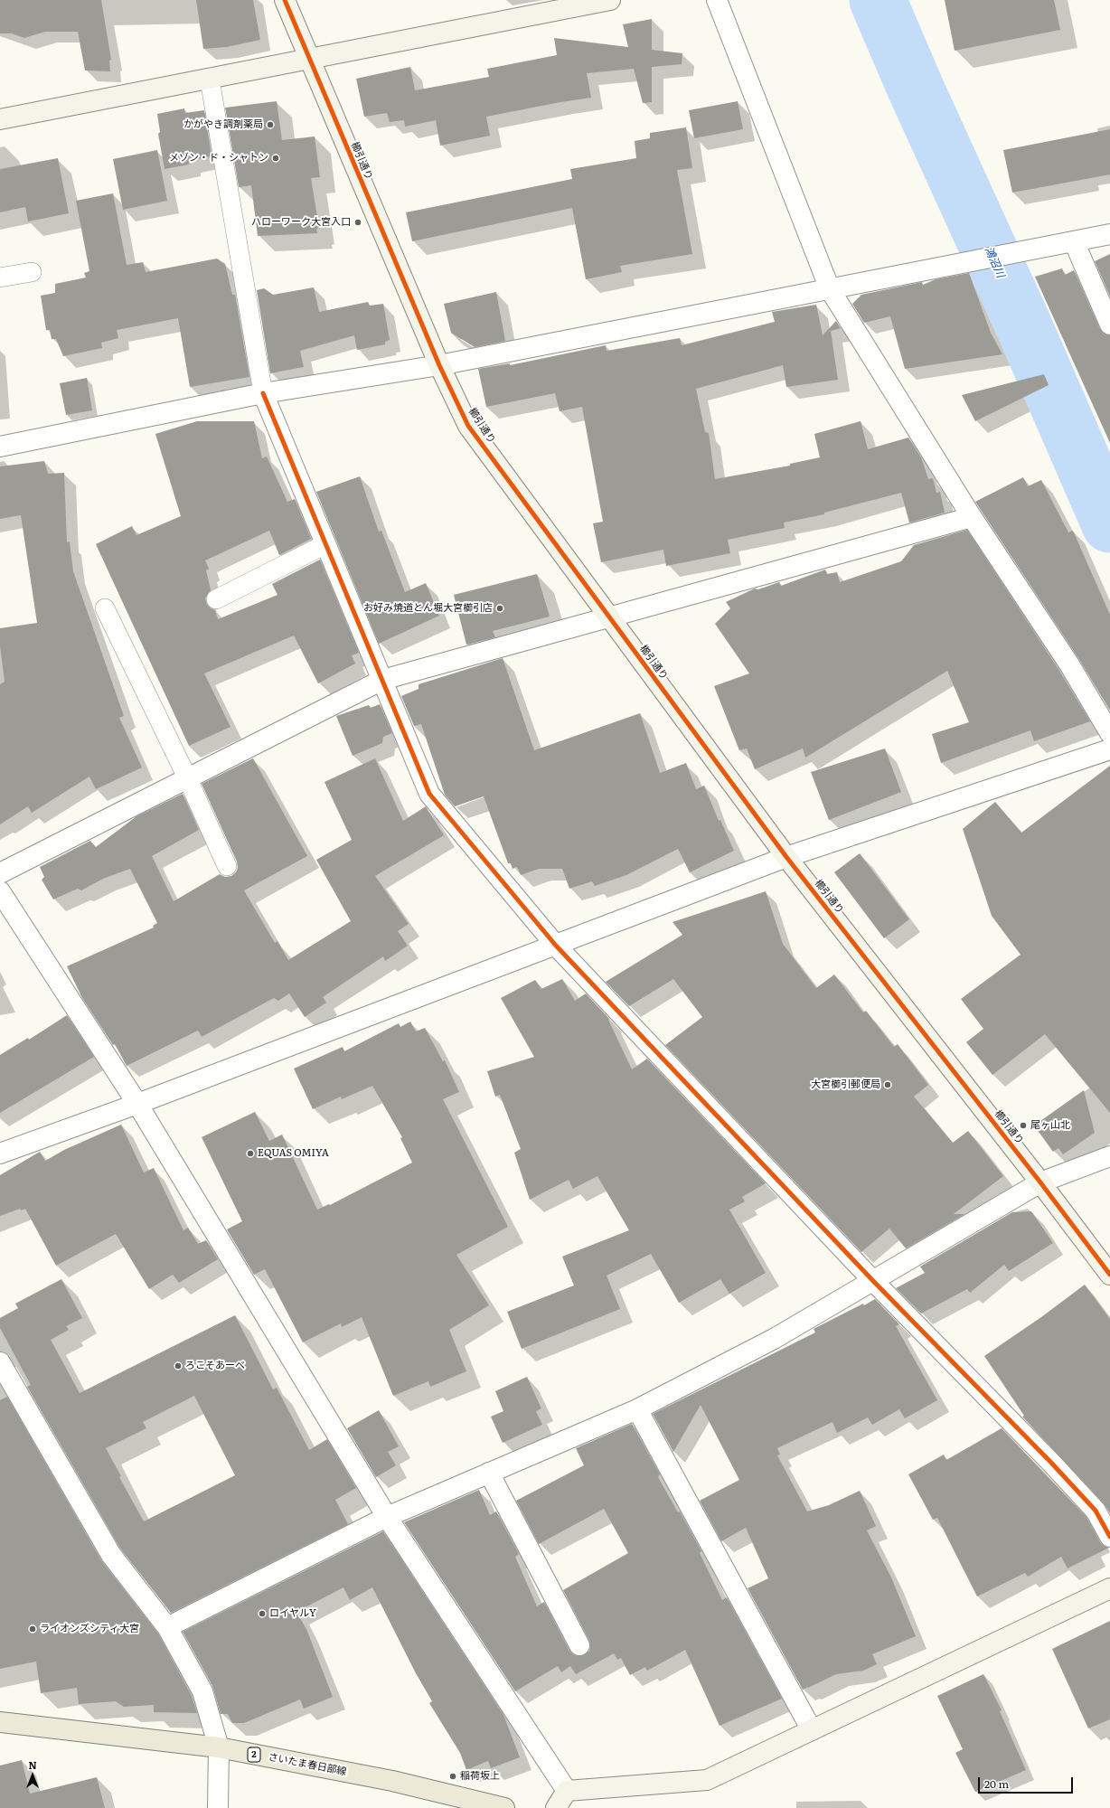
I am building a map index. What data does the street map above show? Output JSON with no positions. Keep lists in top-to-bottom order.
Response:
{
  "streets": {
    "main road": ["2", "さいたま春日部線"],
    "street": ["櫛引通り"]
  },
  "water": ["鴻沼川"],
  "places": [
    "かがやき調剤薬局",
    "メゾン・ド・シャトン",
    "ハローワーク大宮入口",
    "お好み焼道とん堀大宮櫛引店",
    "大宮櫛引郵便局",
    "尾ヶ山北",
    "EQUAS OMIYA",
    "ろこそあーべ",
    "ロイヤルY",
    "ライオンズシティ大宮",
    "稲荷坂上"
  ],
  "scale_bar": "20 m",
  "north": "top"
}
